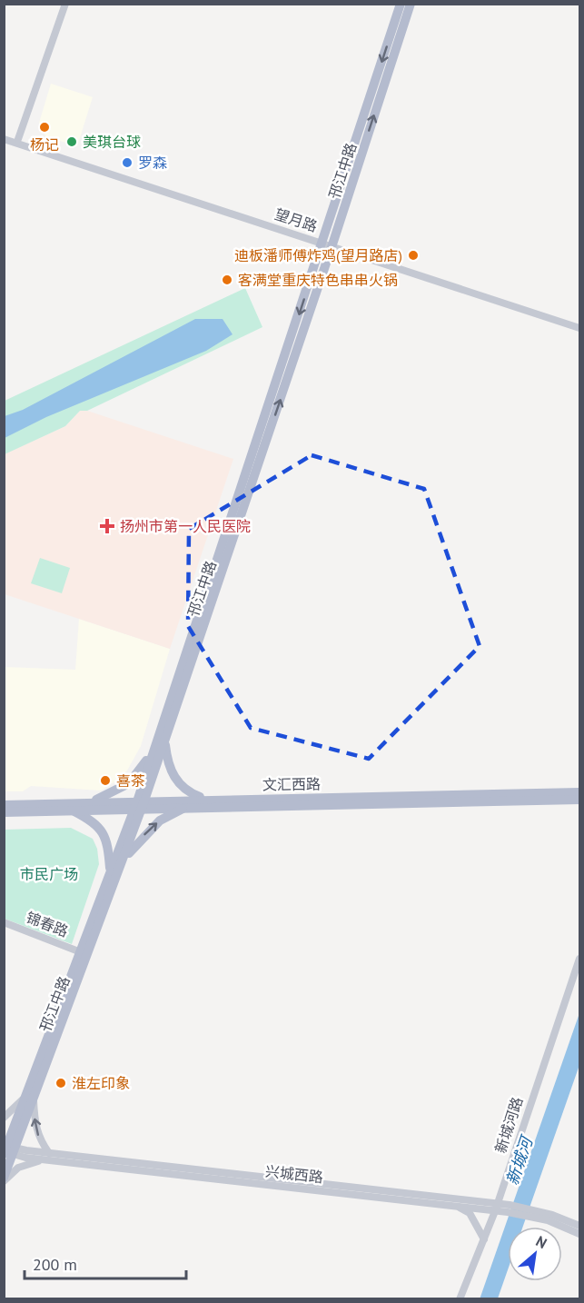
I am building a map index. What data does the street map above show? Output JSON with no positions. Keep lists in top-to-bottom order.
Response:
{
  "streets": {
    "main road": ["邗江中路", "文汇西路"],
    "street": [
      "望月路",
      "锦春路",
      "新城河路",
      "兴城西路"
    ]
  },
  "crossings": [
    ["邗江中路", "望月路"],
    ["邗江中路", "文汇西路"],
    ["邗江中路", "锦春路"],
    ["邗江中路", "兴城西路"],
    ["新城河路", "兴城西路"]
  ],
  "water": ["新城河"],
  "parks": ["市民广场"],
  "places": {
    "other": [
      "杨记",
      "美琪台球",
      "罗森",
      "迪板潘师傅炸鸡(望月路店)",
      "客满堂重庆特色串串火锅",
      "喜茶",
      "淮左印象"
    ],
    "health": ["扬州市第一人民医院"]
  },
  "scale_bar": "200 m",
  "north": "top right"
}
